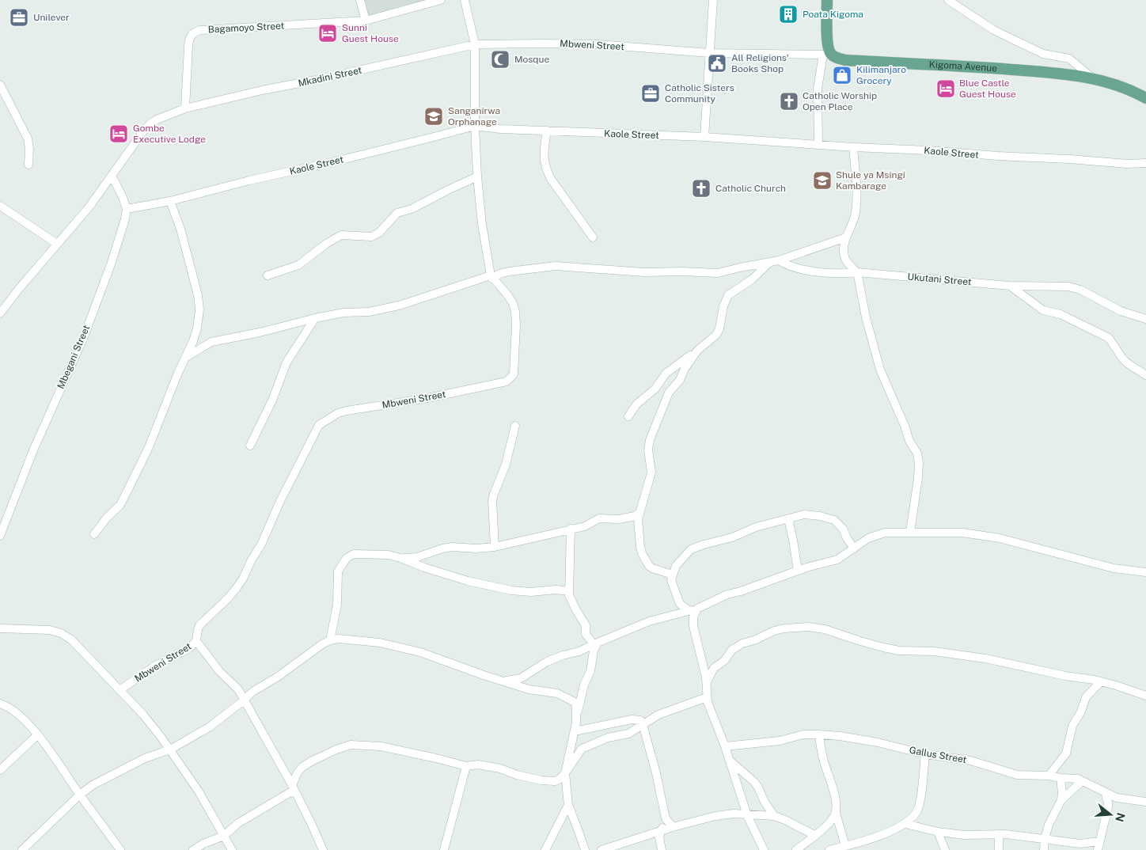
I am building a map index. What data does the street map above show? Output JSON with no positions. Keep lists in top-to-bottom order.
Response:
{
  "streets": {
    "main road": ["Kigoma Avenue"],
    "street": [
      "Bagamoyo Street",
      "Mbweni Street",
      "Mkadini Street",
      "Kaole Street",
      "Ukutani Street",
      "Mbegani Street",
      "Gallus Street"
    ]
  },
  "crossings": [
    ["Bagamoyo Street", "Mkadini Street"],
    ["Mbweni Street", "Kigoma Avenue"],
    ["Mbweni Street", "Mkadini Street"],
    ["Kaole Street", "Mbegani Street"]
  ],
  "places": {
    "building": ["Poata Kigoma"],
    "office": ["Unilever", "Catholic Sisters Community"],
    "hotel": ["Sunni Guest House", "Blue Castle Guest House", "Gombe Executive Lodge"],
    "mosque": ["Mosque"],
    "public building": ["All Religions' Books Shop"],
    "shop": ["Kilimanjaro Grocery"],
    "church": ["Catholic Worship Open Place", "Catholic Church"],
    "school or university": ["Sanganirwa Orphanage", "Shule ya Msingi Kambarage"]
  },
  "north": "right"
}
